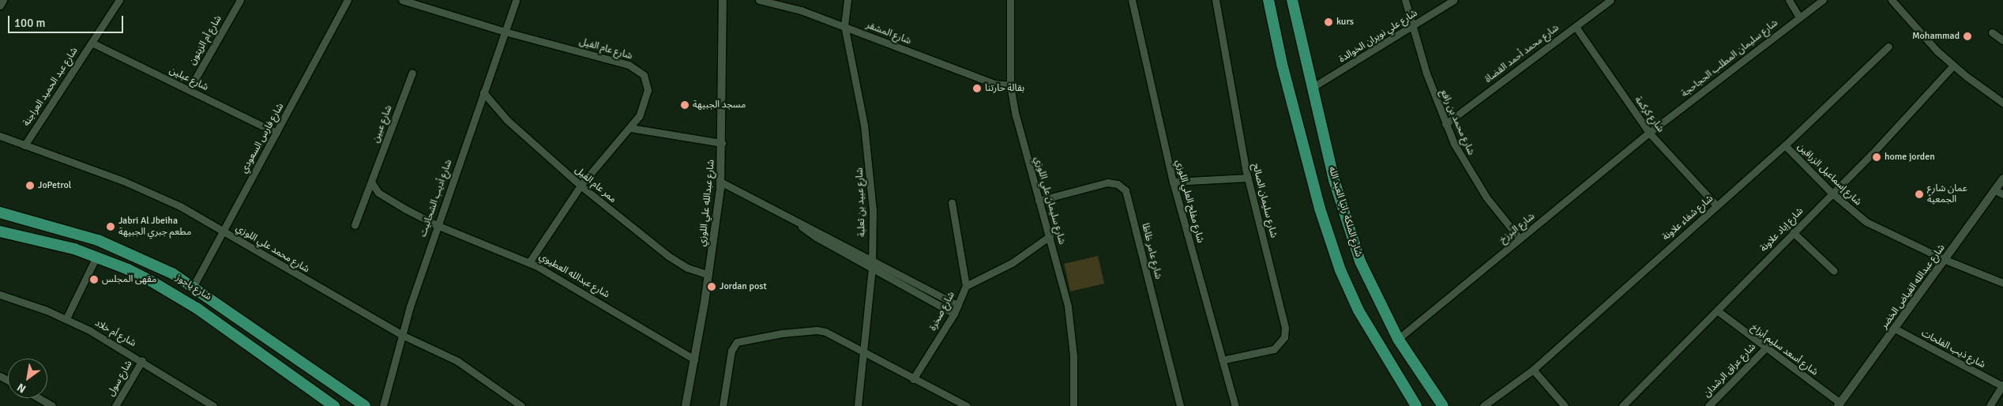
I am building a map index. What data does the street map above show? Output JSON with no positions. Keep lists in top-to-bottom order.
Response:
{
  "streets": {
    "main road": ["شارع الملكة رانيا العبد الله", "شارع ياجوز"],
    "street": [
      "شارع المشقر",
      "شارع علي نويران الخوالدة",
      "شارع أم الزيتون",
      "شارع عام الفيل",
      "شارع محمد أحمد القضاة",
      "شارع سليمان المطلب الحجاحجة",
      "شارع عبلين",
      "شارع عبد الحميد العراجنة",
      "شارع كركمة",
      "شارع محمد بن رافع",
      "شارع عبين",
      "شارع فارس السعودي",
      "شارع إسماعيل الزراقين",
      "ممر عام الفيل",
      "شارع أديب الشحاتيت",
      "شارع سليمان علي اللوزي",
      "شارع سليمان الصالح",
      "شارع مفلح العلي اللوزي",
      "شارع عبيد بن ثعلبة",
      "شارع عبدالله علي اللوزي",
      "شارع شفاء علاونة",
      "شارع البرزخ",
      "شارع إياد علاونة",
      "شارع محمد علي اللوزي",
      "شارع عامر ظاظا",
      "شارع عبدالله العطيوي",
      "شارع عبدالله الفياض الخضر",
      "شارع صخرة",
      "شارع أم خلاد",
      "شارع ذيب الفلحات",
      "شارع أسعد سليم أبزاخ",
      "شارع عراق الرشدان",
      "شارع سول"
    ]
  },
  "crossings": [
    ["شارع المشقر", "شارع سليمان علي اللوزي"],
    ["شارع المشقر", "شارع عبيد بن ثعلبة"],
    ["شارع علي نويران الخوالدة", "شارع محمد بن رافع"],
    ["شارع علي نويران الخوالدة", "شارع الملكة رانيا العبد الله"],
    ["شارع أم الزيتون", "شارع عبلين"],
    ["شارع عام الفيل", "ممر عام الفيل"],
    ["شارع عام الفيل", "شارع أديب الشحاتيت"],
    ["شارع عام الفيل", "شارع عبدالله العطيوي"],
    ["شارع محمد أحمد القضاة", "شارع كركمة"],
    ["شارع محمد أحمد القضاة", "شارع محمد بن رافع"],
    ["شارع سليمان المطلب الحجاحجة", "شارع كركمة"],
    ["شارع سليمان المطلب الحجاحجة", "شارع البرزخ"],
    ["شارع عبلين", "شارع عبد الحميد العراجنة"],
    ["شارع عبلين", "شارع فارس السعودي"],
    ["شارع عبد الحميد العراجنة", "شارع محمد علي اللوزي"],
    ["شارع كركمة", "شارع شفاء علاونة"],
    ["شارع كركمة", "شارع البرزخ"],
    ["شارع محمد بن رافع", "شارع البرزخ"],
    ["شارع فارس السعودي", "شارع محمد علي اللوزي"],
    ["شارع فارس السعودي", "شارع ياجوز"],
    ["شارع إسماعيل الزراقين", "شارع شفاء علاونة"],
    ["شارع إسماعيل الزراقين", "شارع إياد علاونة"],
    ["شارع إسماعيل الزراقين", "شارع عبدالله الفياض الخضر"],
    ["ممر عام الفيل", "شارع أديب الشحاتيت"],
    ["ممر عام الفيل", "شارع عبدالله علي اللوزي"],
    ["شارع أديب الشحاتيت", "شارع محمد علي اللوزي"],
    ["شارع أديب الشحاتيت", "شارع عبدالله العطيوي"],
    ["شارع سليمان علي اللوزي", "شارع عامر ظاظا"],
    ["شارع سليمان الصالح", "شارع مفلح العلي اللوزي"],
    ["شارع عبدالله علي اللوزي", "شارع عبدالله العطيوي"],
    ["شارع الملكة رانيا العبد الله", "شارع البرزخ"],
    ["شارع إياد علاونة", "شارع أسعد سليم أبزاخ"],
    ["شارع عبدالله الفياض الخضر", "شارع ذيب الفلحات"],
    ["شارع عبدالله الفياض الخضر", "شارع أسعد سليم أبزاخ"],
    ["شارع أم خلاد", "شارع سول"],
    ["شارع أسعد سليم أبزاخ", "شارع عراق الرشدان"]
  ],
  "places": [
    "kurs",
    "Mohammad",
    "بقالة حارتنا",
    "مسجد الجبيهة",
    "home jorden",
    "JoPetrol",
    "عمان شارع الجمعية",
    "Jabri Al Jbeiha مطعم جبري الجبيهة",
    "مقهى المجلس",
    "Jordan post"
  ],
  "scale_bar": "100 m",
  "north": "bottom left"
}
